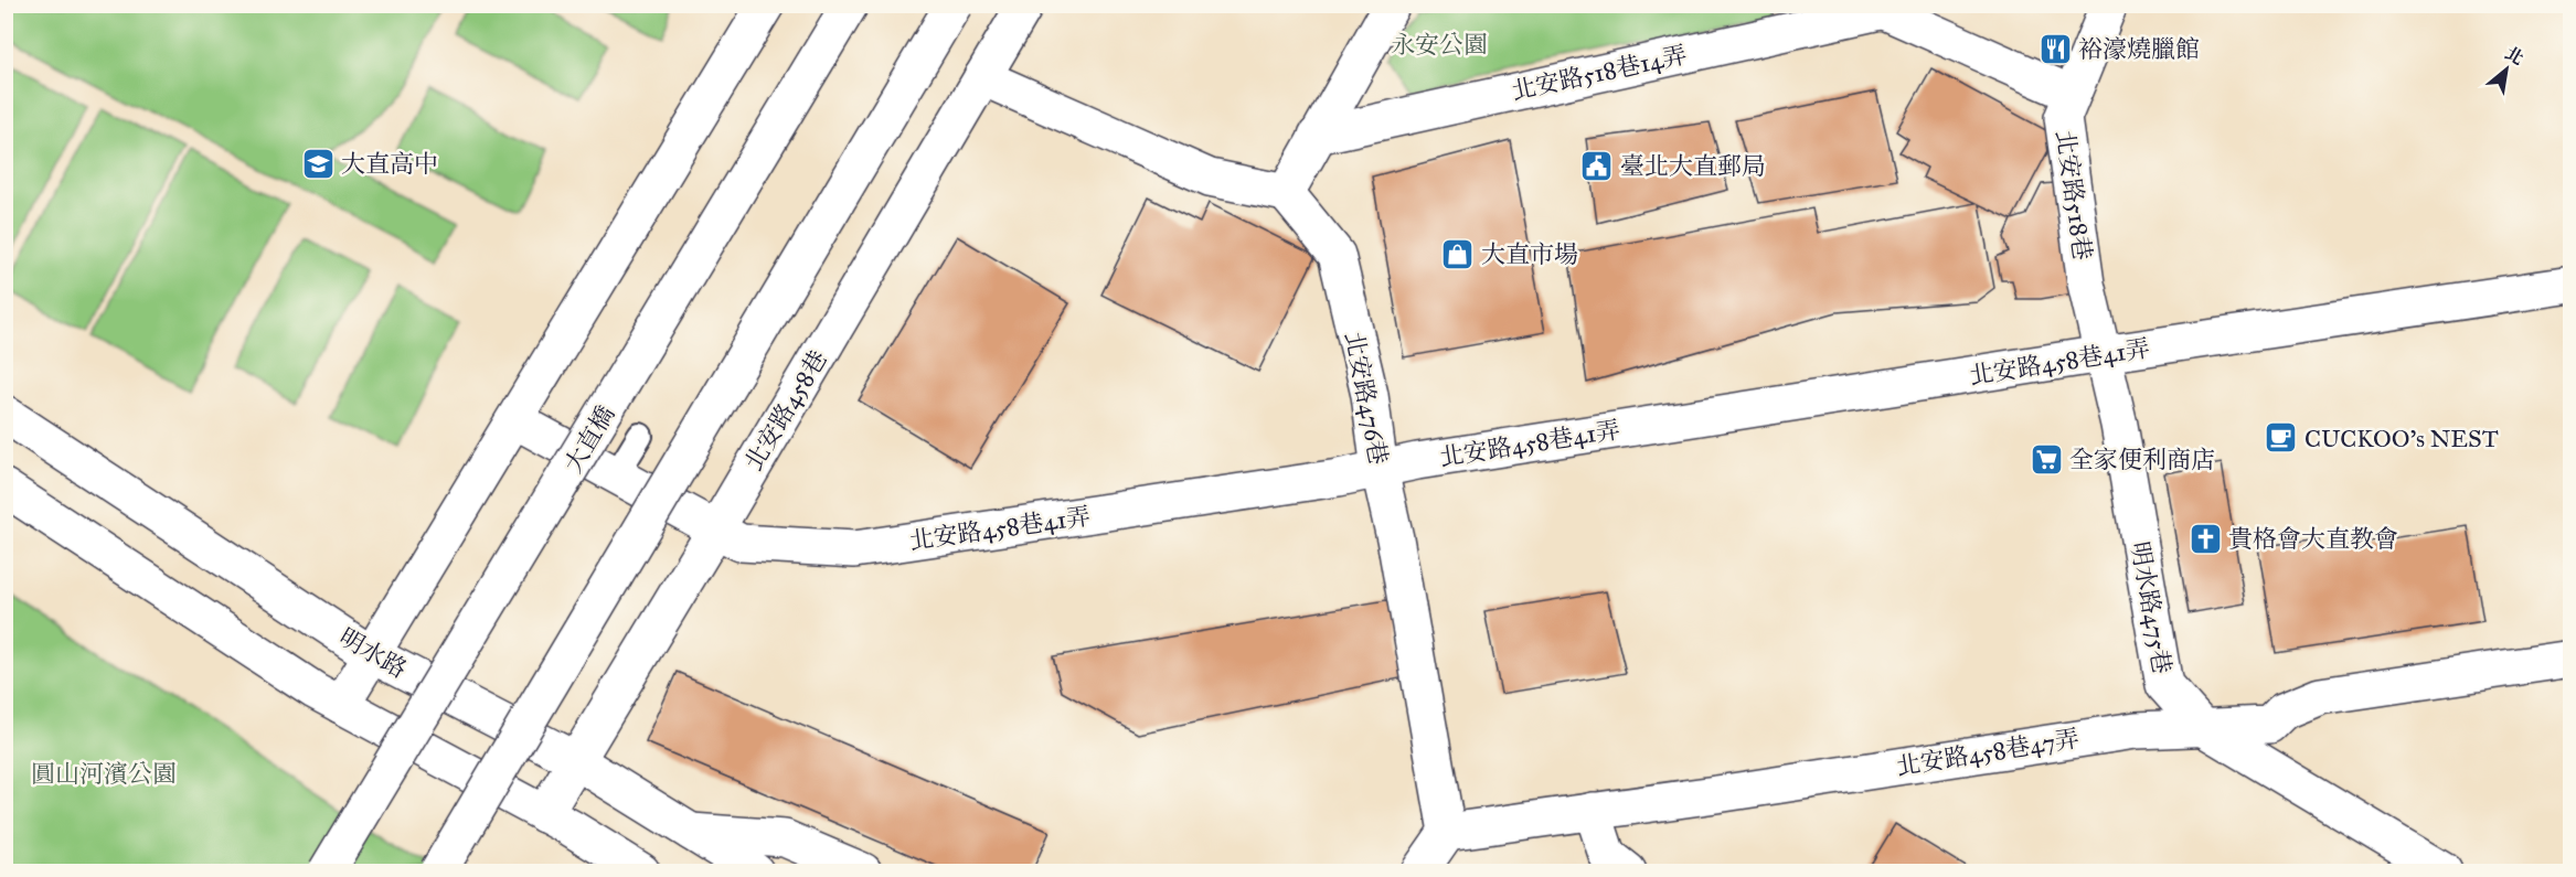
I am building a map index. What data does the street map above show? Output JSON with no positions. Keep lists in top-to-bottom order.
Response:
{
  "streets": {
    "street": [
      "北安路518巷14弄",
      "北安路518巷",
      "北安路458巷41弄",
      "北安路476巷",
      "北安路458巷",
      "大直橋",
      "明水路475巷",
      "明水路",
      "北安路458巷47弄"
    ]
  },
  "crossings": [
    ["北安路518巷14弄", "北安路518巷"],
    ["北安路518巷", "北安路458巷41弄"],
    ["北安路518巷", "明水路475巷"],
    ["北安路458巷41弄", "北安路476巷"],
    ["北安路458巷41弄", "北安路458巷"],
    ["北安路458巷41弄", "明水路475巷"],
    ["北安路476巷", "北安路458巷47弄"],
    ["北安路458巷", "明水路"],
    ["明水路475巷", "北安路458巷47弄"]
  ],
  "parks": ["永安公園", "圓山河濱公園"],
  "places": {
    "restaurant": ["裕濠燒臘館"],
    "school or university": ["大直高中"],
    "public building": ["臺北大直郵局"],
    "shop": ["大直市場"],
    "cafe": ["CUCKOO's NEST"],
    "supermarket": ["全家便利商店"],
    "church": ["貴格會大直教會"]
  },
  "north": "top right"
}
